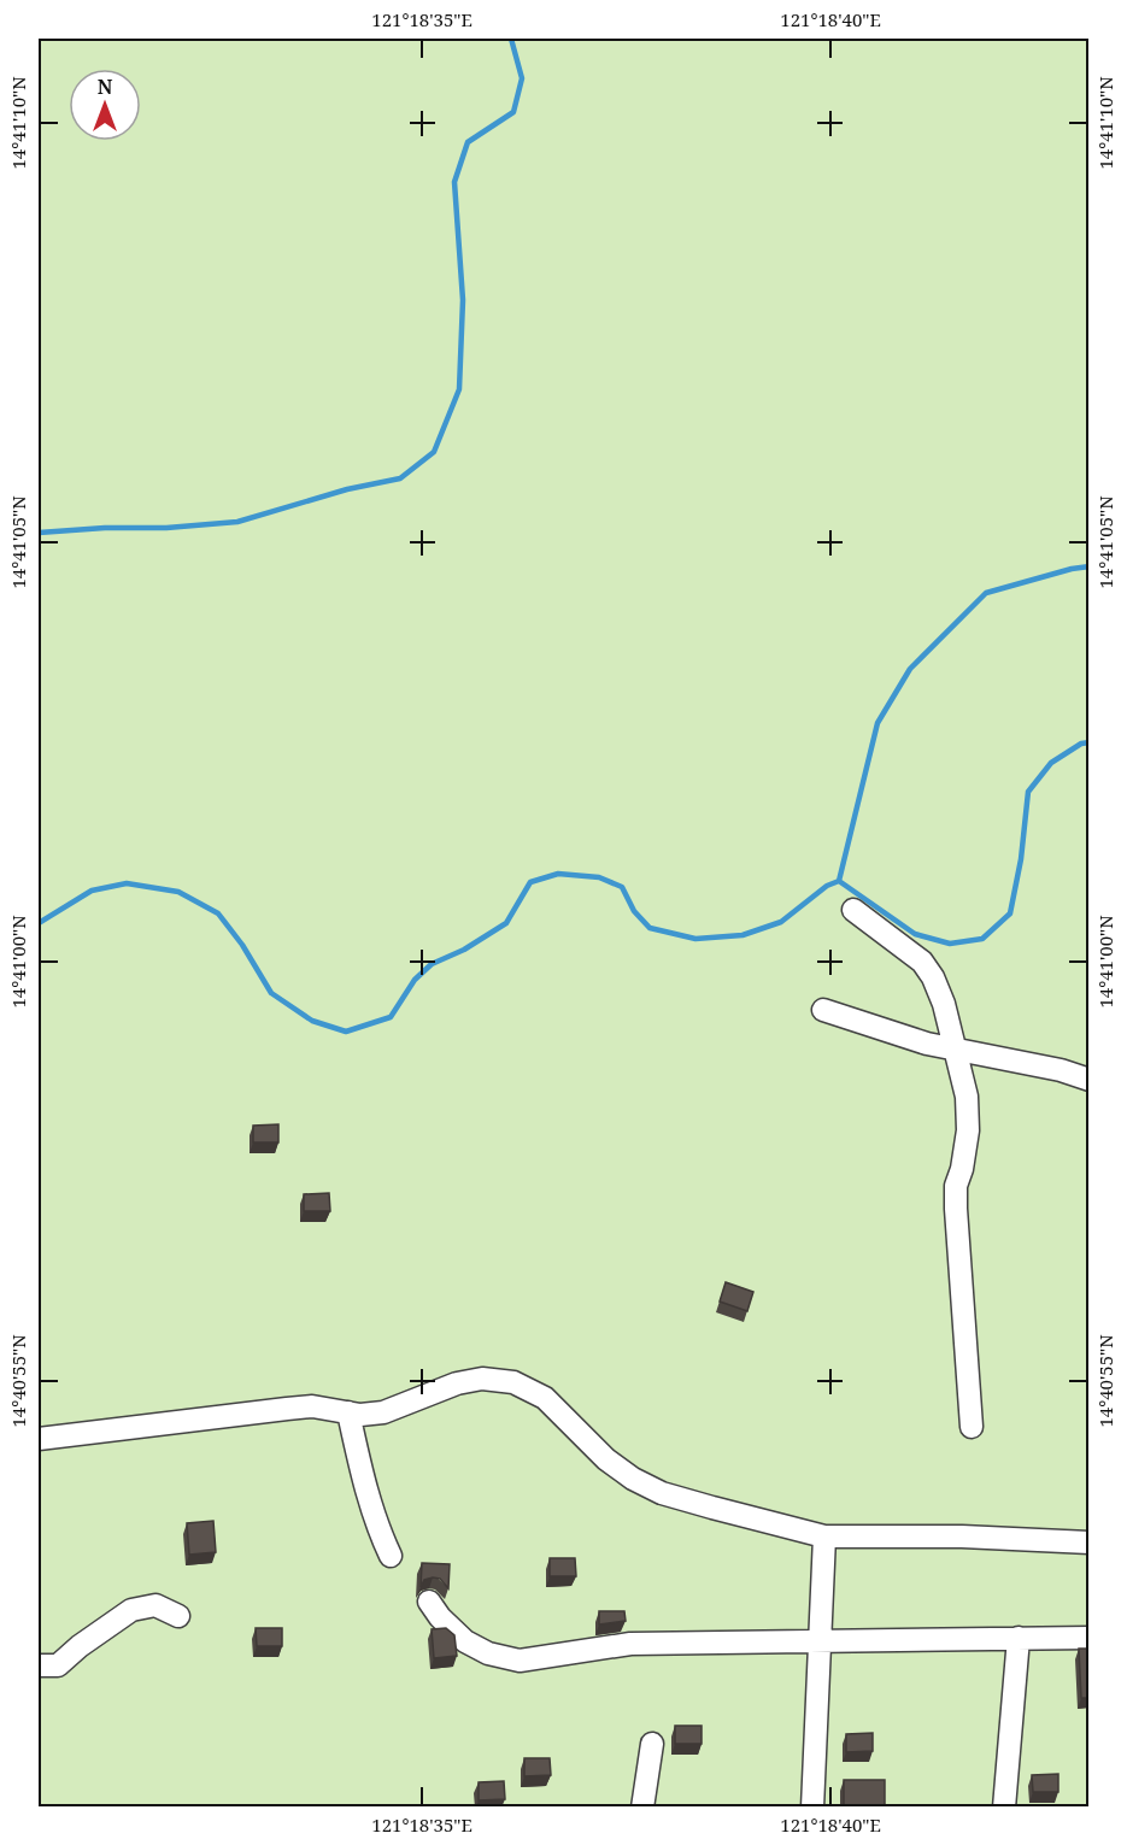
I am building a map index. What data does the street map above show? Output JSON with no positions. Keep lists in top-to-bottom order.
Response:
{
  "north": "top",
  "coordinates": [
    "121°18'35\"E",
    "121°18'40\"E",
    "14°41'10\"N",
    "14°41'05\"N",
    "14°41'00\"N",
    "14°40'55\"N"
  ]
}
